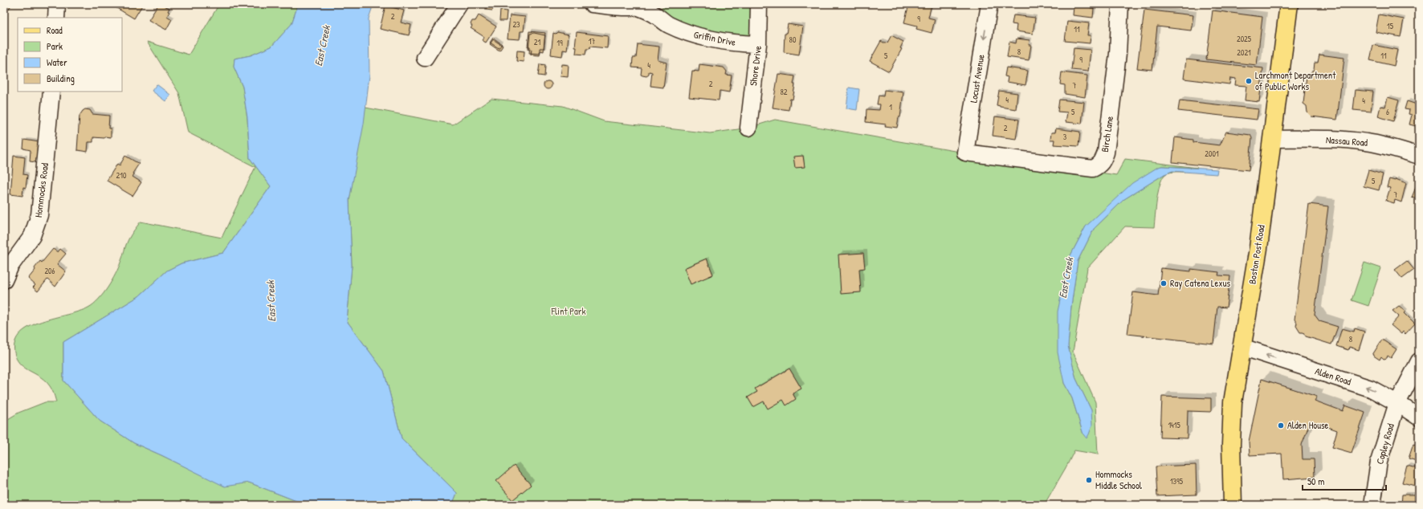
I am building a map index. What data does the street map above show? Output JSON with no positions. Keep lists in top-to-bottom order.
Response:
{
  "streets": {
    "main road": ["Boston Post Road"],
    "street": [
      "Griffin Drive",
      "Shore Drive",
      "Locust Avenue",
      "Birch Lane",
      "Nassau Road",
      "Hommocks Road",
      "Alden Road",
      "Copley Road"
    ]
  },
  "crossings": [
    ["Griffin Drive", "Shore Drive"],
    ["Locust Avenue", "Birch Lane"],
    ["Nassau Road", "Boston Post Road"],
    ["Boston Post Road", "Alden Road"],
    ["Alden Road", "Copley Road"]
  ],
  "one_way": ["Locust Avenue", "Alden Road"],
  "water": ["East Creek"],
  "parks": ["Flint Park"],
  "places": [
    "Larchmont Department of Public Works",
    "Ray Catena Lexus",
    "Alden House",
    "Hommocks Middle School"
  ],
  "house_numbers": [
    "2",
    "9",
    "23",
    "15",
    "11",
    "2025",
    "80",
    "17",
    "21",
    "19",
    "8",
    "2021",
    "5",
    "11",
    "9",
    "4",
    "2",
    "7",
    "82",
    "4",
    "4",
    "1",
    "5",
    "6",
    "2",
    "3",
    "2001",
    "210",
    "5",
    "7",
    "206",
    "8",
    "1415",
    "1395"
  ],
  "legend": [
    "Road",
    "Park",
    "Water",
    "Building"
  ],
  "scale_bar": "50 m"
}
